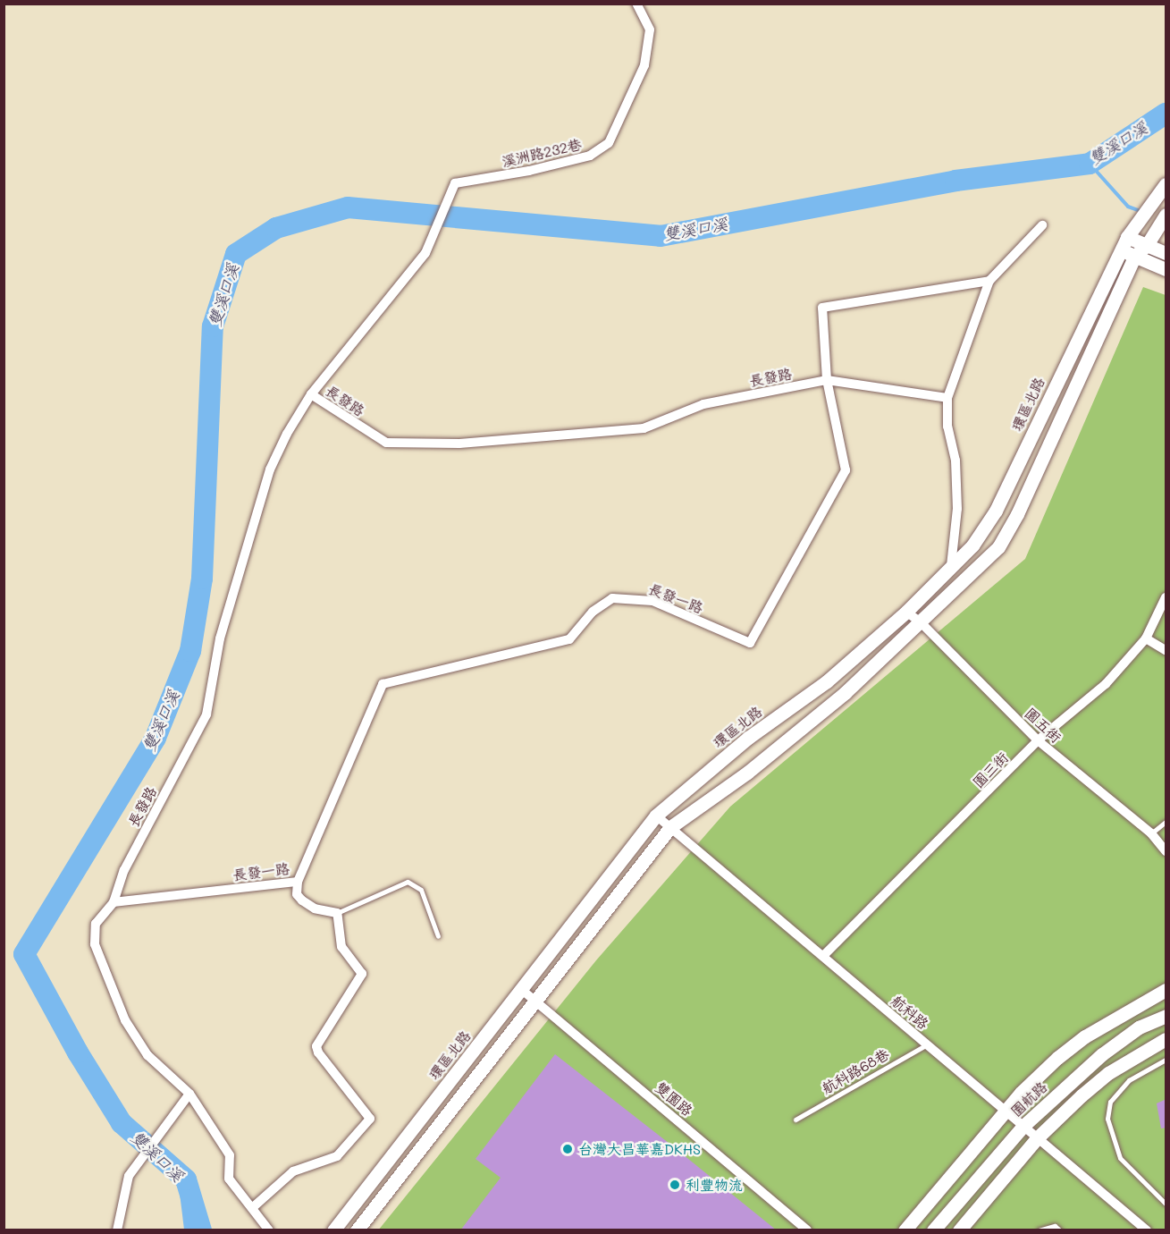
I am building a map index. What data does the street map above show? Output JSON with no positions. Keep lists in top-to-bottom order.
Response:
{
  "streets": {
    "street": [
      "溪洲路232巷",
      "長發路",
      "環區北路",
      "長發一路",
      "園五街",
      "園三街",
      "航科路",
      "雙園路",
      "園航路"
    ],
    "lane": ["航科路68巷"]
  },
  "crossings": [
    ["溪洲路232巷", "長發路"],
    ["長發路", "長發一路"],
    ["環區北路", "園五街"],
    ["環區北路", "航科路"],
    ["環區北路", "雙園路"],
    ["園五街", "園三街"],
    ["園三街", "航科路"],
    ["航科路", "航科路68巷"],
    ["航科路", "園航路"]
  ],
  "water": ["雙溪口溪"],
  "places": ["台灣大昌華嘉DKHS", "利豐物流"]
}
